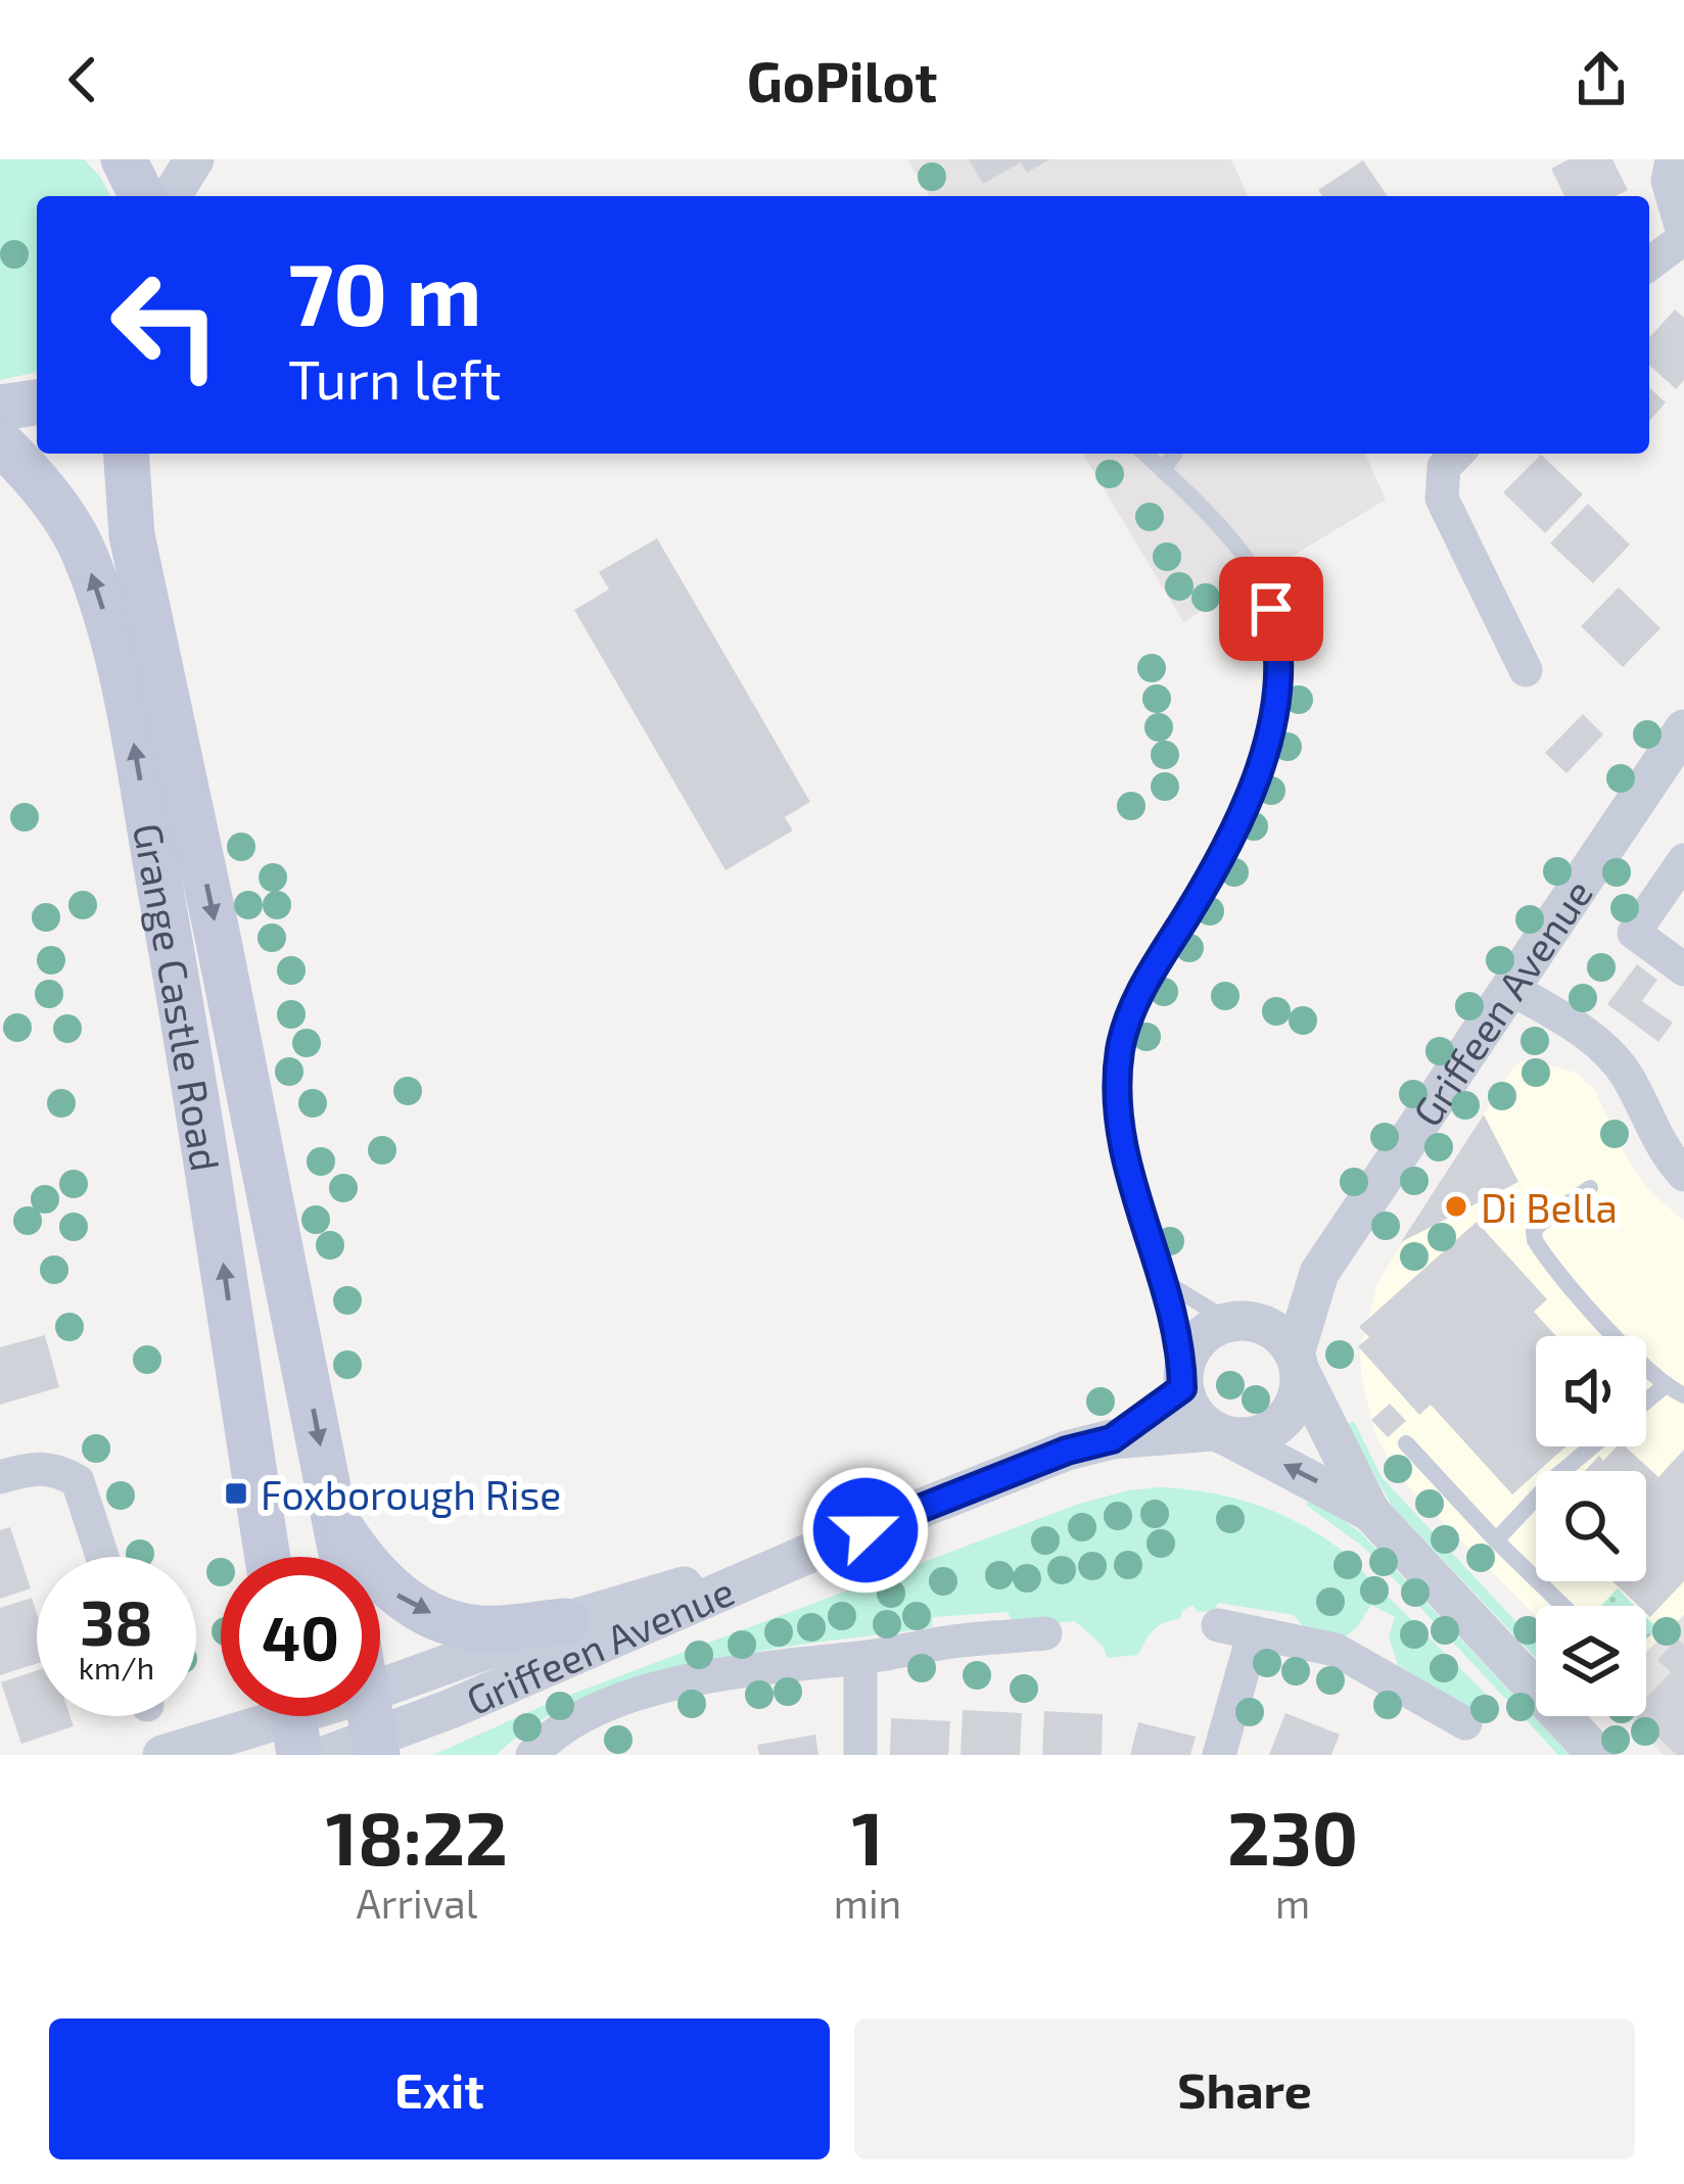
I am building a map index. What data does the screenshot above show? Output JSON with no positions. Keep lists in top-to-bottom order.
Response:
{
  "streets": {
    "main road": ["Grange Castle Road"],
    "street": ["Griffeen Avenue"]
  },
  "places": {
    "other": ["Di Bella"],
    "transit": ["Foxborough Rise"]
  },
  "page": {
    "header": "GoPilot",
    "turn": ["70 m", "Turn left"],
    "speed": "38 km/h",
    "limit": "40",
    "eta": [
      "18:22",
      "Arrival",
      "1",
      "min",
      "230",
      "m"
    ],
    "buttons": ["Exit", "Share"]
  }
}
